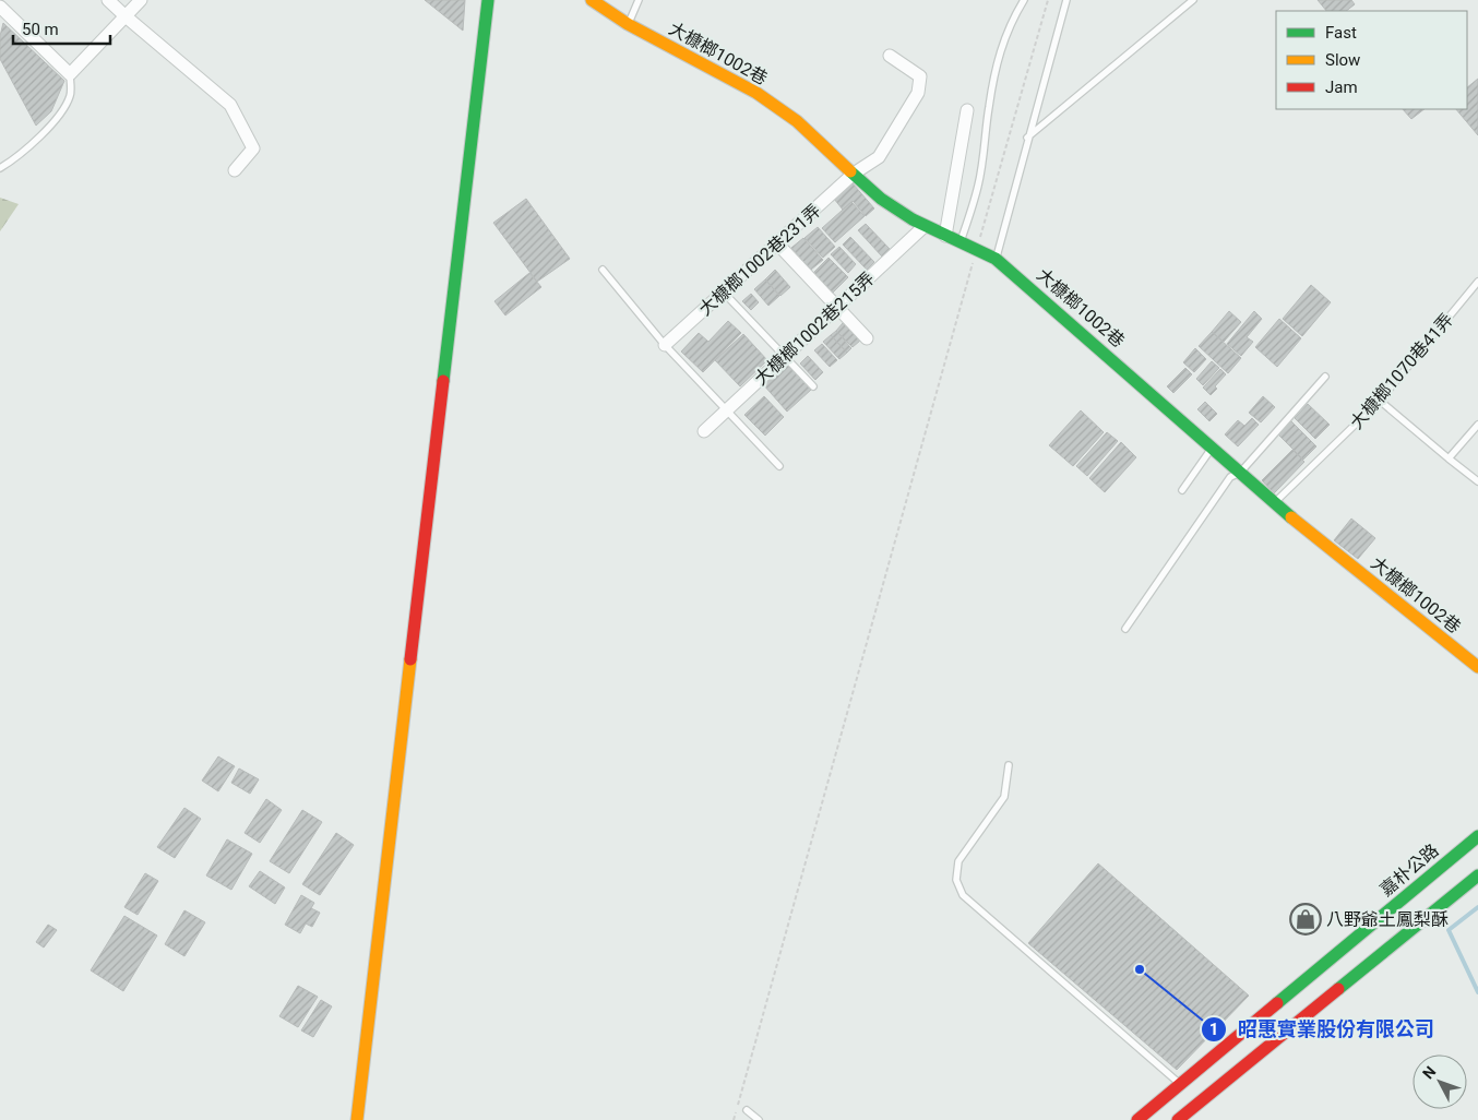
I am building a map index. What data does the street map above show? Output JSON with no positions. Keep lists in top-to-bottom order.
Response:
{
  "streets": {
    "main road": ["大槺榔1002巷", "嘉朴公路"],
    "street": ["大槺榔1002巷231弄", "大槺榔1002巷215弄"],
    "lane": ["大槺榔1070巷41弄"]
  },
  "crossings": [
    ["大槺榔1002巷", "大槺榔1002巷231弄"],
    ["大槺榔1002巷", "大槺榔1002巷215弄"],
    ["大槺榔1002巷", "大槺榔1070巷41弄"]
  ],
  "places": {
    "shop": ["八野爺土鳳梨酥"],
    "other": ["昭惠實業股份有限公司"]
  },
  "legend": ["Fast", "Slow", "Jam"],
  "scale_bar": "50 m",
  "north": "top left"
}
